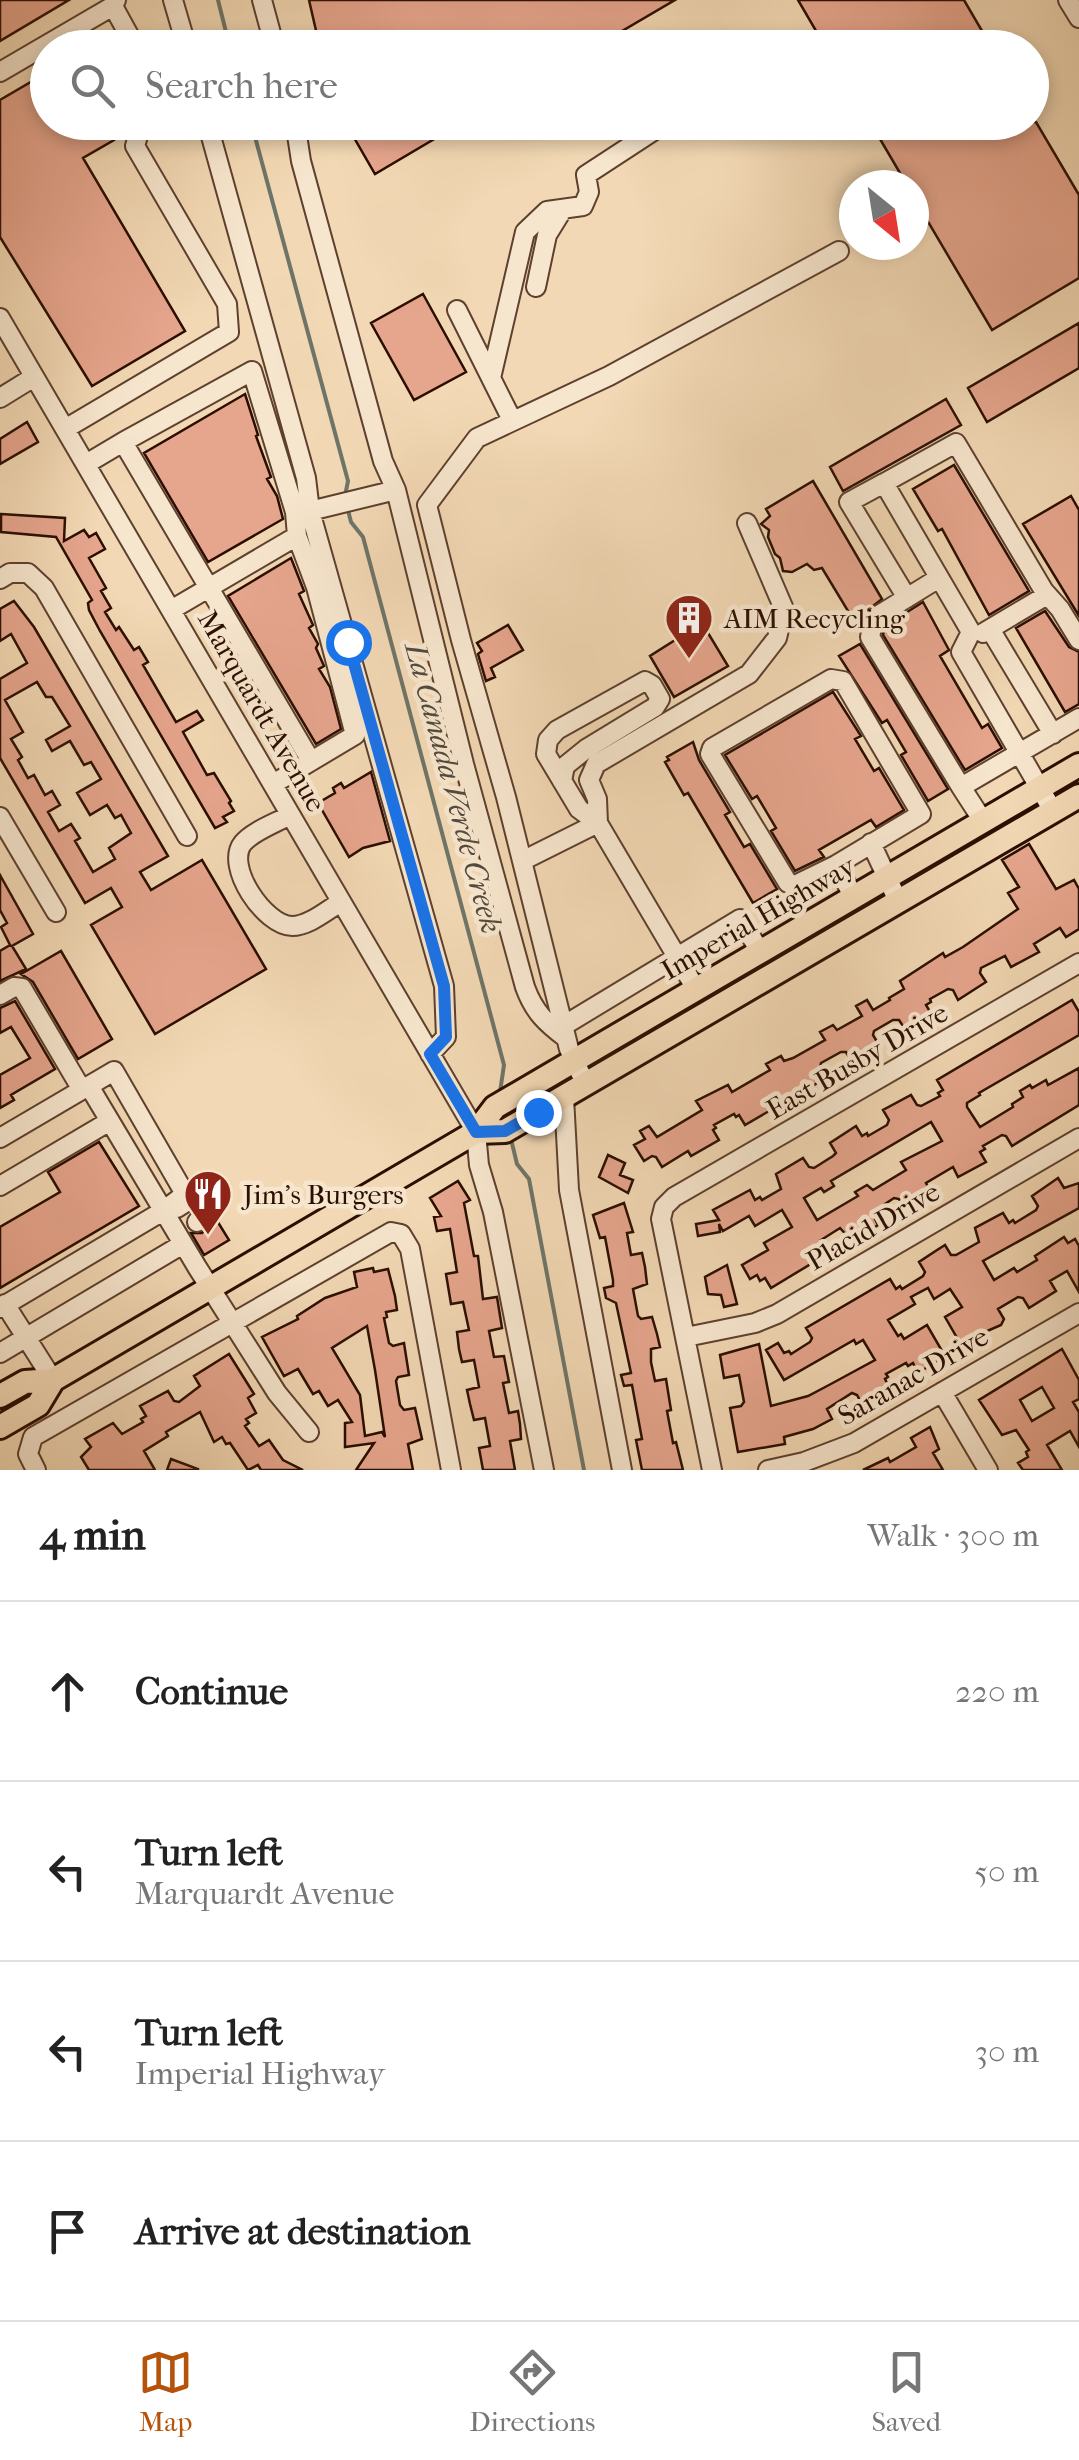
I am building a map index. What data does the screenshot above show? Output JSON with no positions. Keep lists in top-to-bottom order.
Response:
{
  "streets": {
    "main road": ["Imperial Highway"],
    "street": [
      "Marquardt Avenue",
      "East Busby Drive",
      "Placid Drive",
      "Saranac Drive"
    ]
  },
  "crossings": [
    ["Marquardt Avenue", "Imperial Highway"],
    ["East Busby Drive", "Placid Drive"]
  ],
  "water": ["La Canada Verde Creek"],
  "places": {
    "building": ["AIM Recycling"],
    "restaurant": ["Jim's Burgers"]
  },
  "north": "bottom right",
  "page": {
    "search": "Search here",
    "heading": ["4 min", "Walk · 300 m"],
    "list": [
      ["Continue", "220 m"],
      ["Turn left", "Marquardt Avenue", "50 m"],
      ["Turn left", "Imperial Highway", "30 m"],
      "Arrive at destination"
    ],
    "nav": ["Map", "Directions", "Saved"]
  }
}
